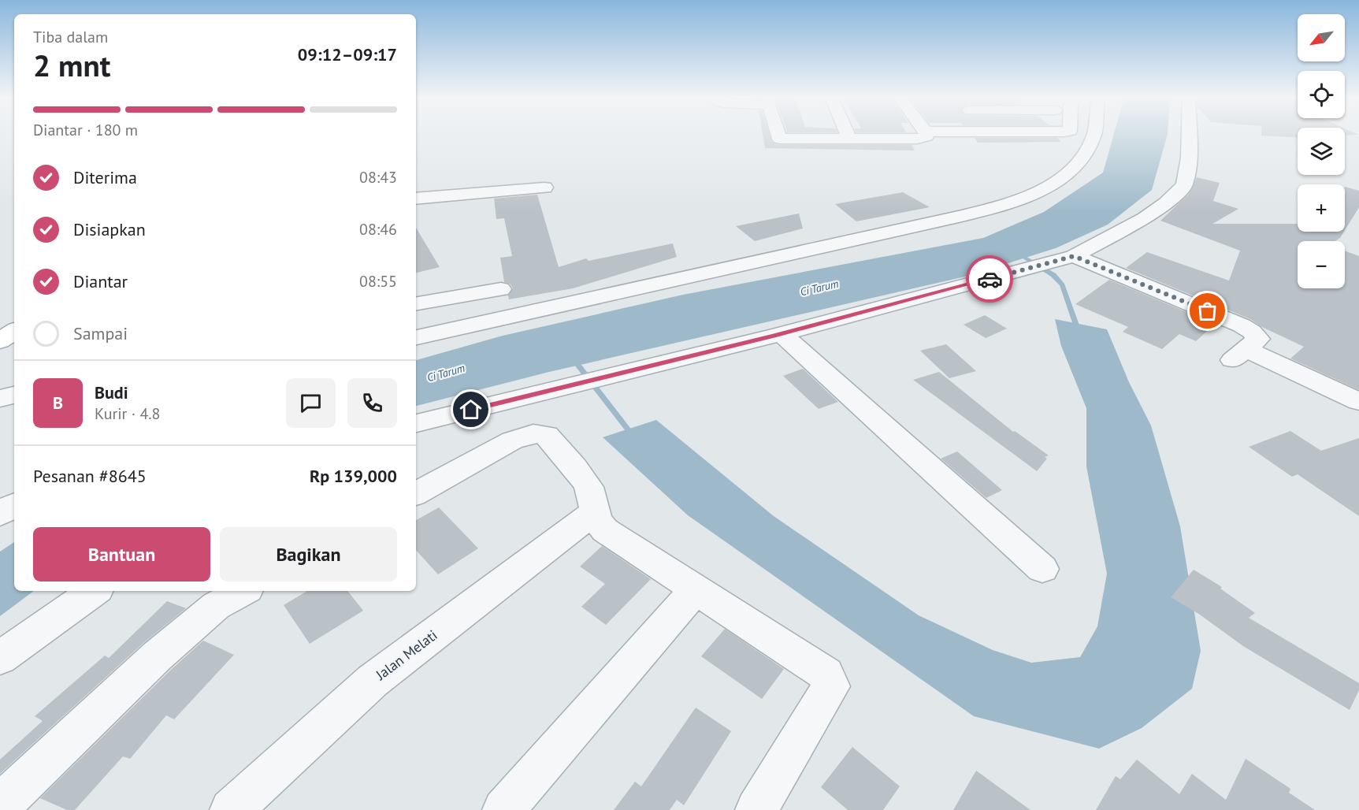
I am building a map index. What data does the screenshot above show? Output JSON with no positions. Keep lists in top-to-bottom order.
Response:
{
  "streets": {
    "street": ["Jalan Melati"]
  },
  "water": ["Ci Tarum"],
  "north": "bottom left",
  "page": {
    "map_buttons": ["+", "−"],
    "heading": ["2 mnt", "Tiba dalam", "09:12–09:17"],
    "panel": [
      "Budi",
      "Kurir · 4.8",
      "Pesanan #8645",
      "Rp 139,000"
    ],
    "bar": "Diantar · 180 m",
    "list": [
      ["Diterima", "08:43"],
      ["Disiapkan", "08:46"],
      ["Diantar", "08:55"],
      "Sampai"
    ],
    "round": "B",
    "buttons": ["Bantuan", "Bagikan"]
  }
}
